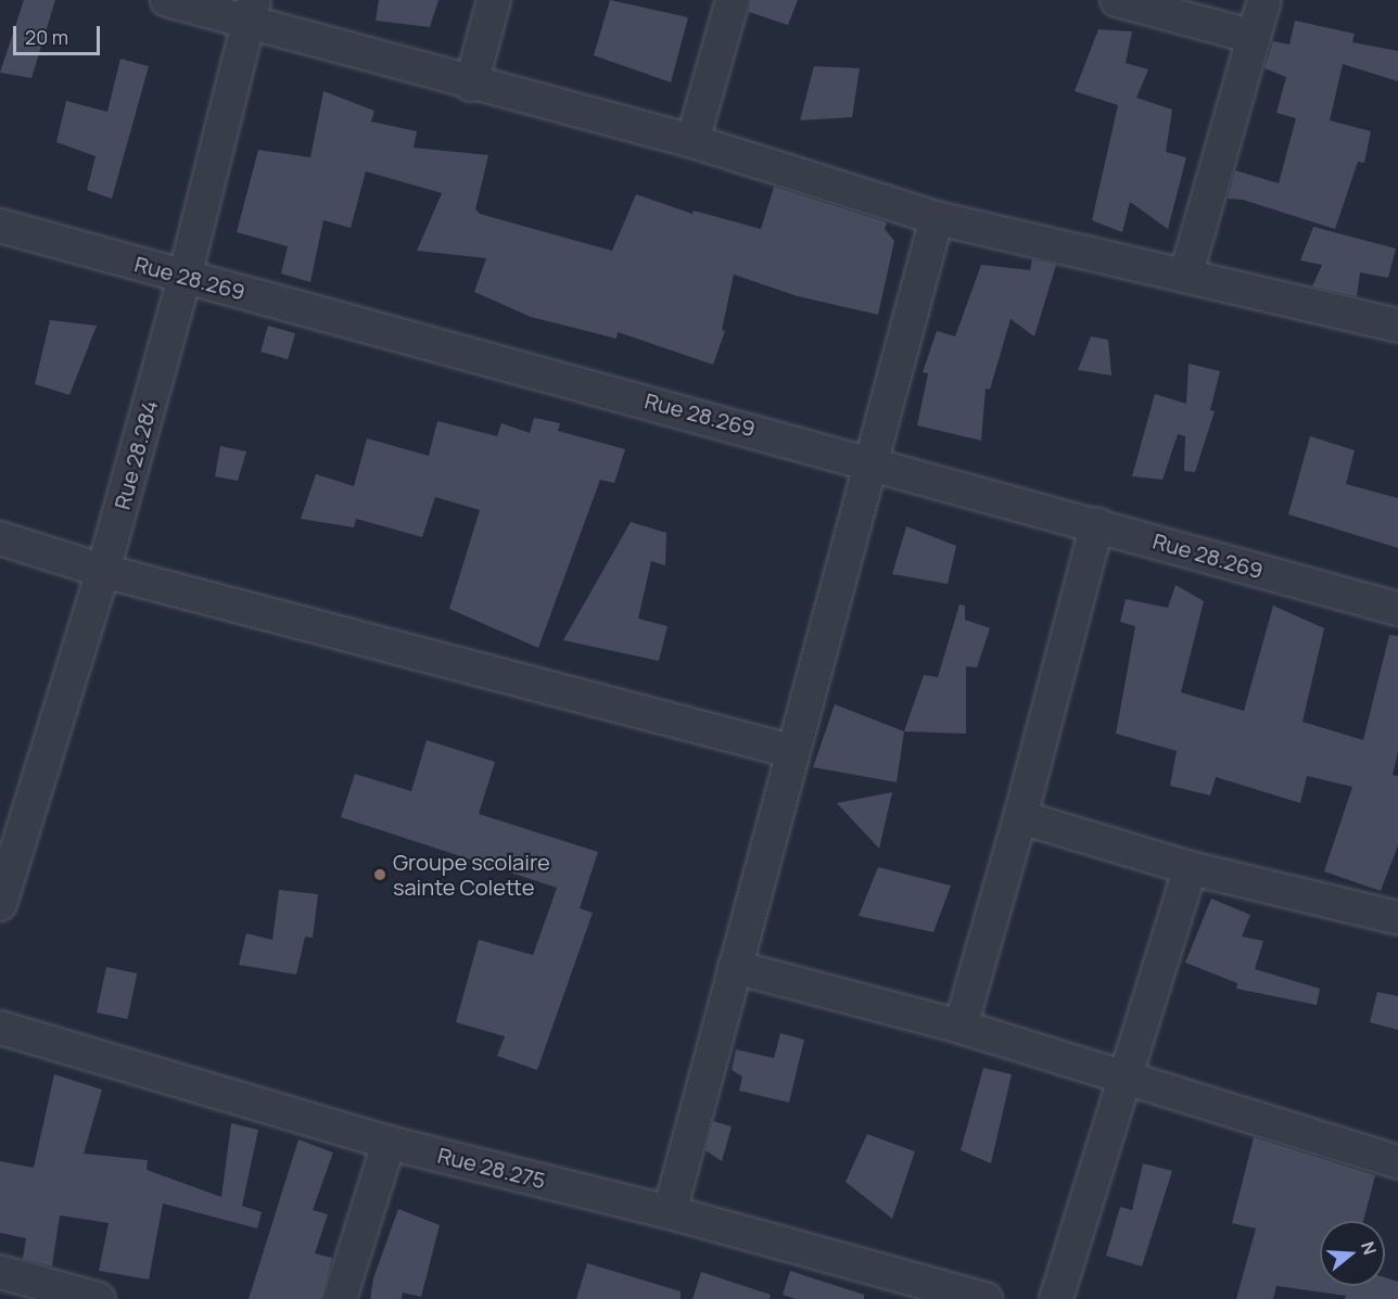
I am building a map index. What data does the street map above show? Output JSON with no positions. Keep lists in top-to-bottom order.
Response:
{
  "streets": {
    "street": ["Rue 28.269", "Rue 28.284", "Rue 28.275"]
  },
  "crossings": [
    ["Rue 28.269", "Rue 28.284"]
  ],
  "places": ["Groupe scolaire sainte Colette"],
  "scale_bar": "20 m",
  "north": "right"
}
